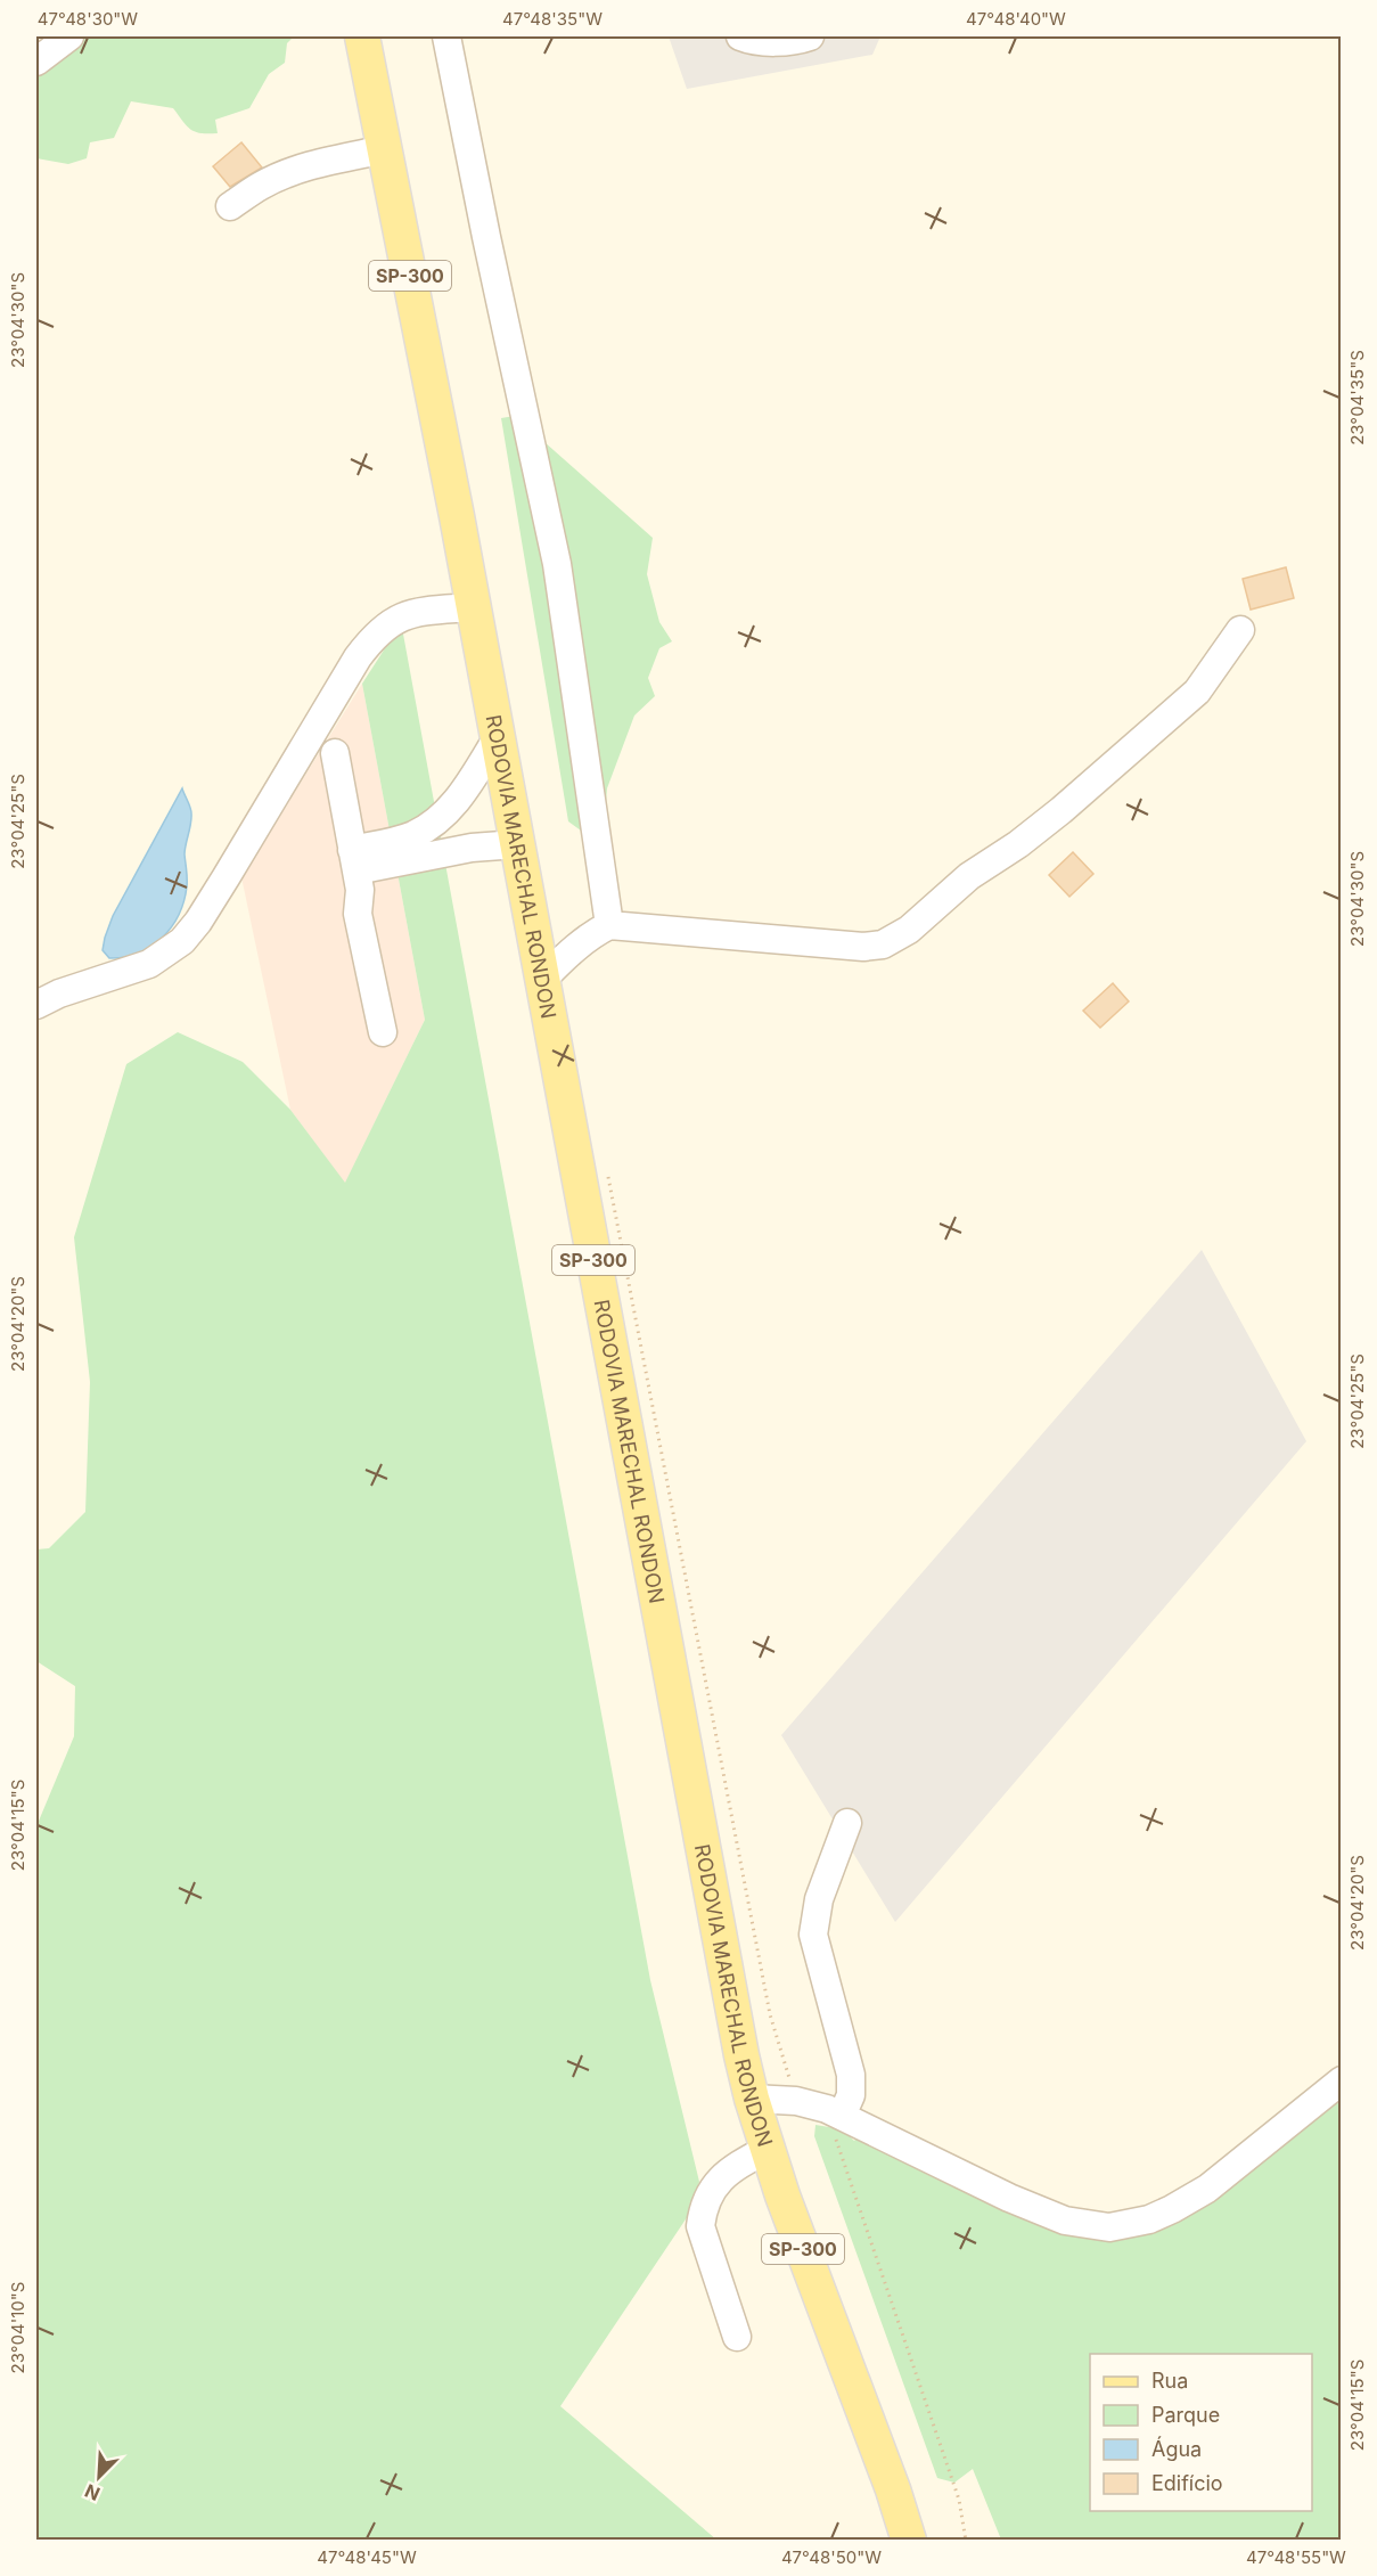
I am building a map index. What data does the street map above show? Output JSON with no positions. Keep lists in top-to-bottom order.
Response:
{
  "streets": {
    "main road": ["SP-300", "RODOVIA MARECHAL RONDON"]
  },
  "legend": [
    "Rua",
    "Parque",
    "Água",
    "Edifício"
  ],
  "north": "bottom left",
  "coordinates": [
    "47°48'30\"W",
    "47°48'35\"W",
    "47°48'40\"W",
    "23°04'30\"S",
    "23°04'35\"S",
    "23°04'25\"S",
    "23°04'20\"S",
    "23°04'15\"S",
    "23°04'10\"S",
    "47°48'45\"W",
    "47°48'50\"W",
    "47°48'55\"W"
  ]
}
